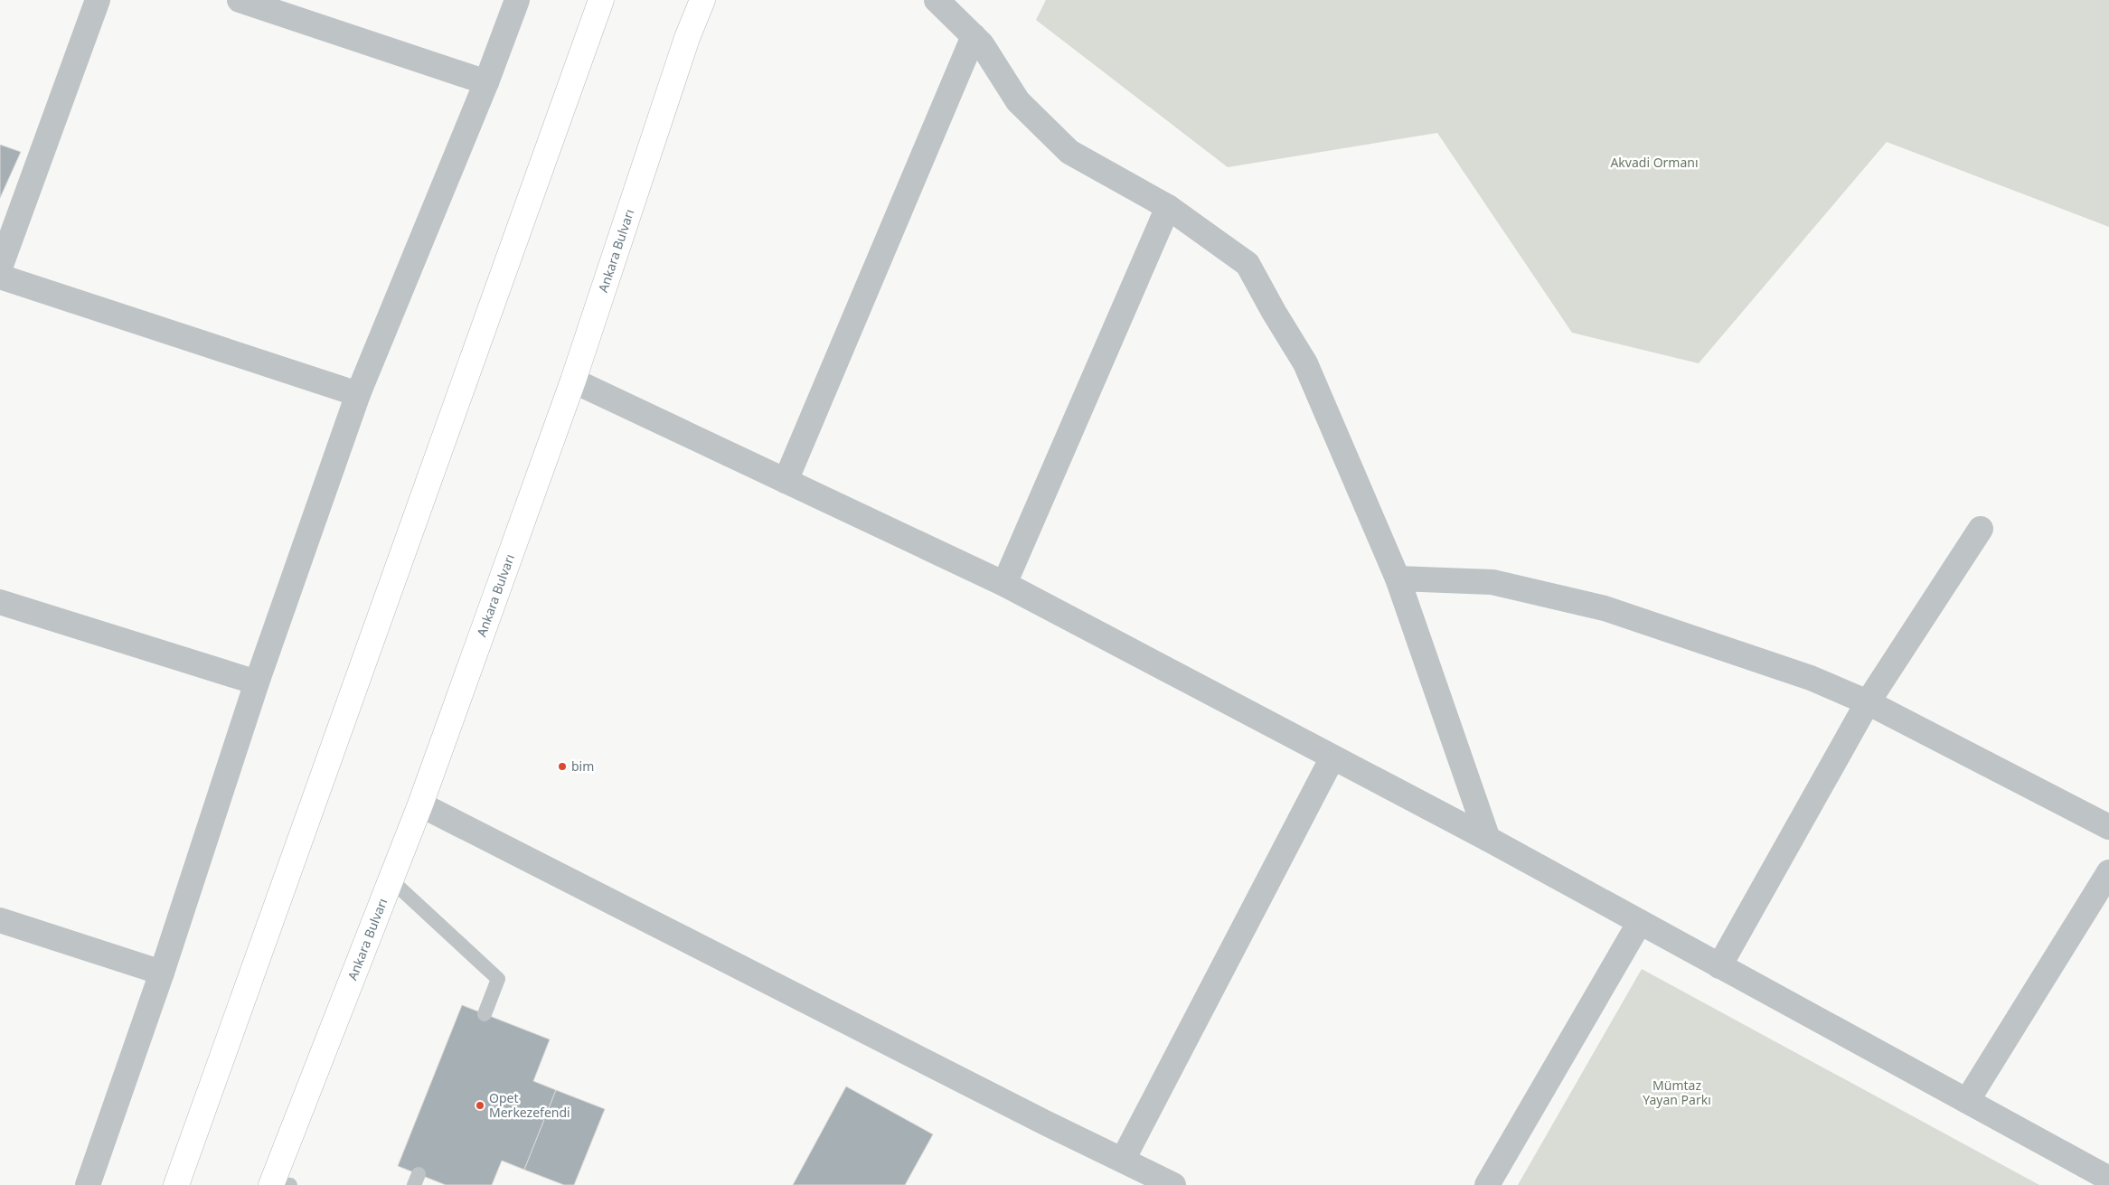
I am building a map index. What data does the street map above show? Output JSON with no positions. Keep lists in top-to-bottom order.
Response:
{
  "streets": {
    "main road": ["Ankara Bulvarı"]
  },
  "parks": ["Akvadi Ormanı", "Mümtaz Yayan Parkı"],
  "places": ["bim", "Opet Merkezefendi"]
}
